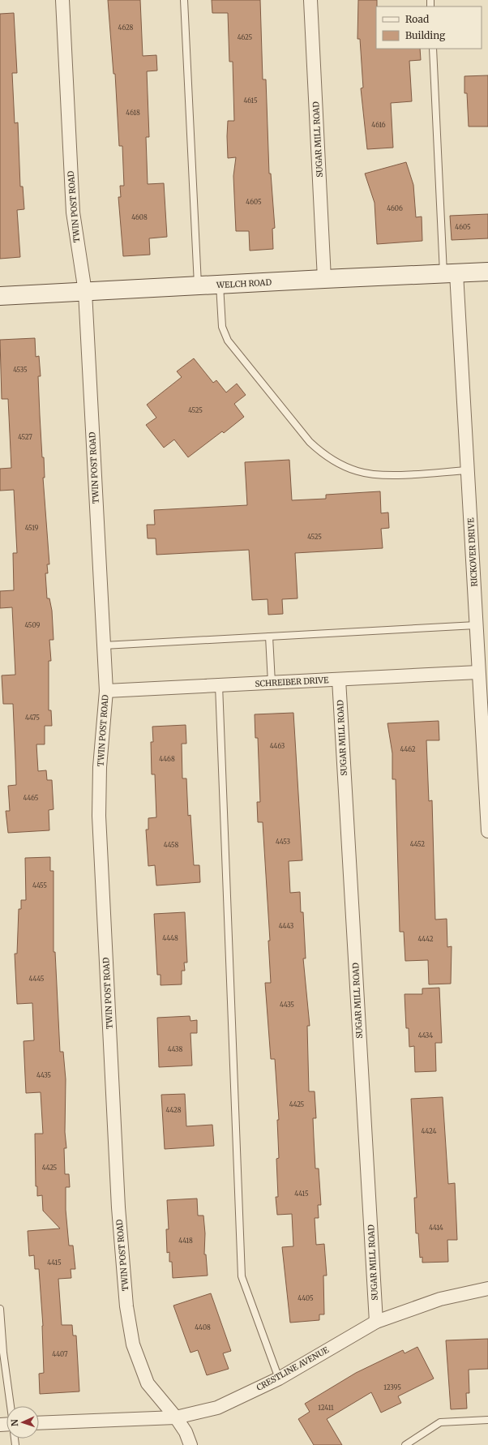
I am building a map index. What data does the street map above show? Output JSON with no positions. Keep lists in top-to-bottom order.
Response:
{
  "streets": {
    "street": [
      "SUGAR MILL ROAD",
      "TWIN POST ROAD",
      "WELCH ROAD",
      "RICKOVER DRIVE",
      "SCHREIBER DRIVE",
      "CRESTLINE AVENUE"
    ]
  },
  "crossings": [
    ["SUGAR MILL ROAD", "WELCH ROAD"],
    ["SUGAR MILL ROAD", "SCHREIBER DRIVE"],
    ["SUGAR MILL ROAD", "CRESTLINE AVENUE"],
    ["TWIN POST ROAD", "WELCH ROAD"],
    ["TWIN POST ROAD", "SCHREIBER DRIVE"],
    ["TWIN POST ROAD", "CRESTLINE AVENUE"],
    ["WELCH ROAD", "RICKOVER DRIVE"],
    ["RICKOVER DRIVE", "SCHREIBER DRIVE"]
  ],
  "house_numbers": [
    "4628",
    "4625",
    "4615",
    "4618",
    "4616",
    "4605",
    "4606",
    "4608",
    "4605",
    "4535",
    "4525",
    "4527",
    "4519",
    "4525",
    "4509",
    "4475",
    "4463",
    "4462",
    "4468",
    "4465",
    "4453",
    "4452",
    "4458",
    "4455",
    "4443",
    "4448",
    "4442",
    "4445",
    "4435",
    "4434",
    "4438",
    "4435",
    "4425",
    "4428",
    "4424",
    "4425",
    "4415",
    "4414",
    "4418",
    "4415",
    "4405",
    "4408",
    "4407",
    "12395",
    "12411"
  ],
  "legend": ["Road", "Building"],
  "north": "left"
}
